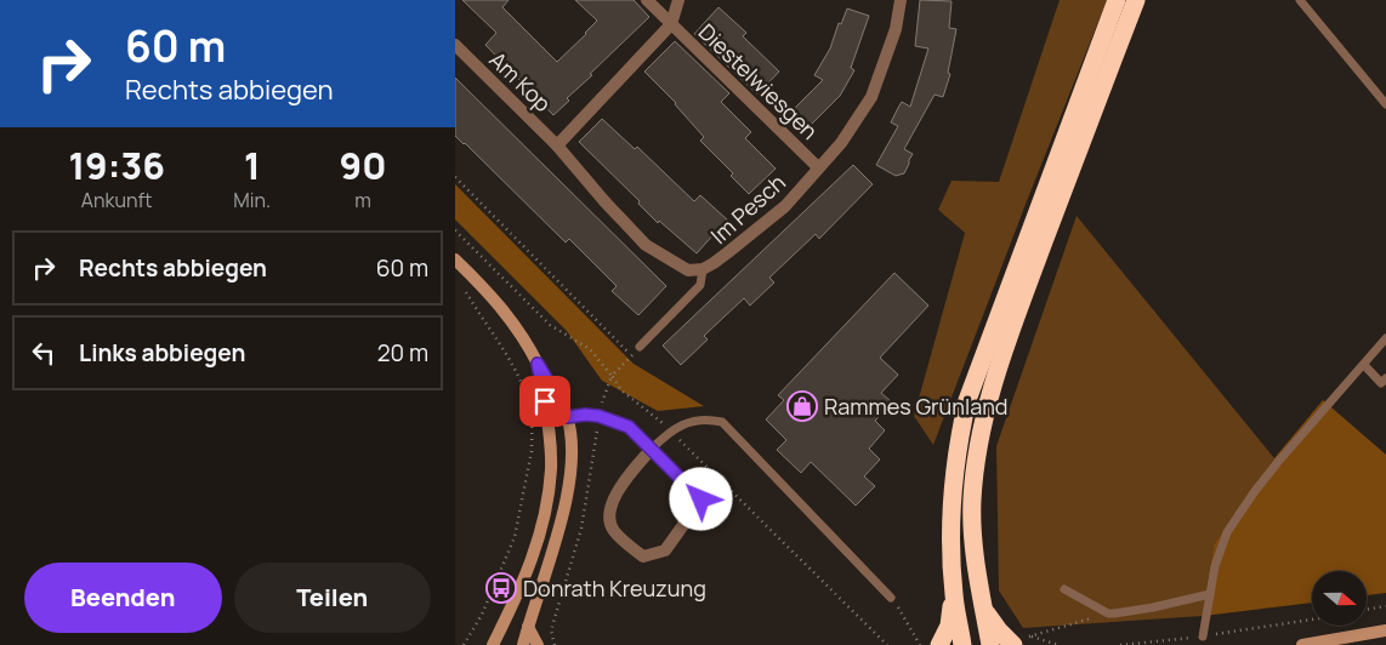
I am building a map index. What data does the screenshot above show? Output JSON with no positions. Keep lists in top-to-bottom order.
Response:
{
  "streets": {
    "street": ["Am Kop", "Diestelwiesgen", "Im Pesch"]
  },
  "crossings": [
    ["Am Kop", "Diestelwiesgen"],
    ["Am Kop", "Im Pesch"],
    ["Diestelwiesgen", "Im Pesch"]
  ],
  "places": {
    "shop": ["Rammes Grünland"],
    "bus stop": ["Donrath Kreuzung"]
  },
  "north": "right",
  "page": {
    "turn": ["60 m", "Rechts abbiegen"],
    "eta": [
      "19:36",
      "Ankunft",
      "1",
      "Min.",
      "90",
      "m"
    ],
    "list": [
      {
        "name": "Rechts abbiegen",
        "value": "60 m"
      },
      {
        "name": "Links abbiegen",
        "value": "20 m"
      }
    ],
    "buttons": ["Beenden", "Teilen"]
  }
}
